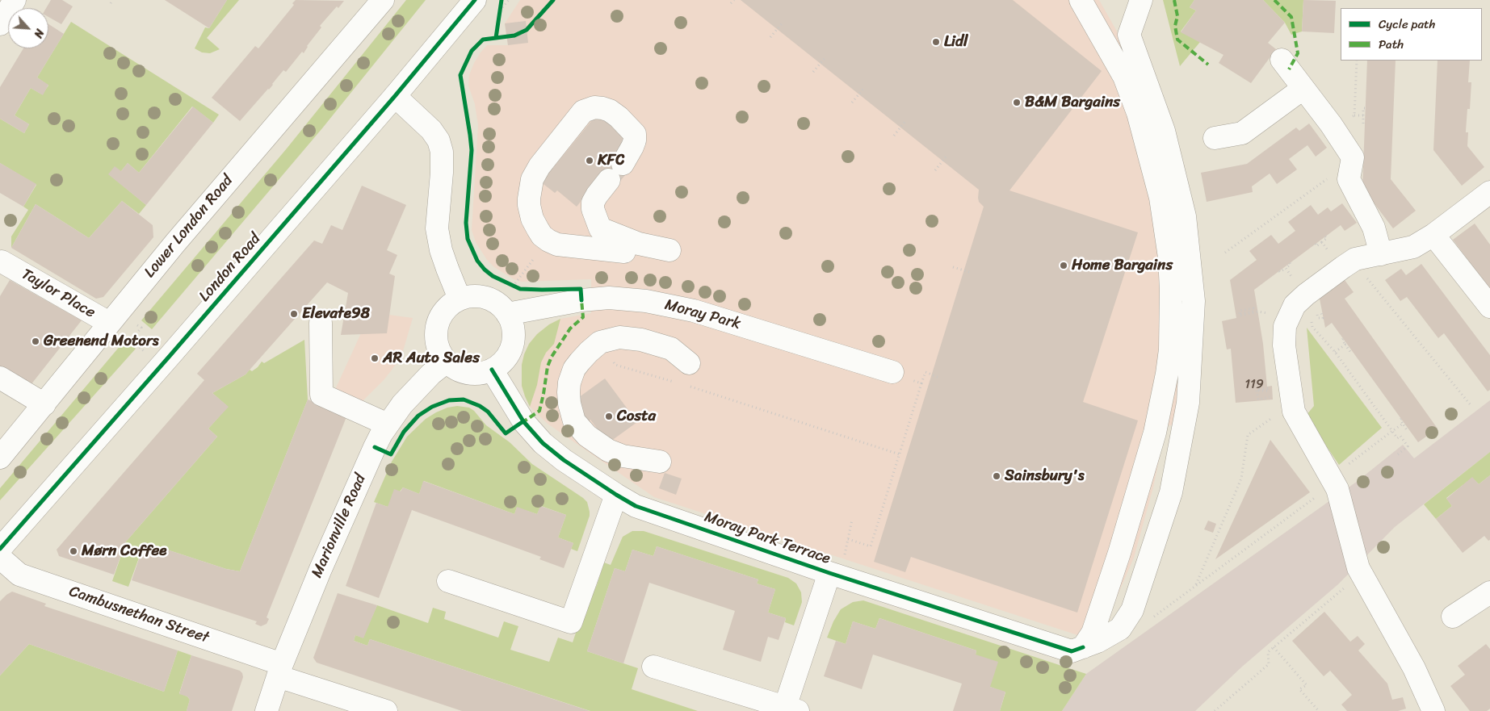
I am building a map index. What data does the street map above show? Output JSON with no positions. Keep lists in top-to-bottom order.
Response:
{
  "streets": {
    "street": [
      "Lower London Road",
      "London Road",
      "Taylor Place",
      "Moray Park",
      "Marionville Road",
      "Moray Park Terrace",
      "Cambusnethan Street"
    ]
  },
  "crossings": [
    ["Lower London Road", "Taylor Place"],
    ["Moray Park", "Marionville Road"],
    ["Moray Park", "Moray Park Terrace"],
    ["Marionville Road", "Moray Park Terrace"],
    ["Marionville Road", "Cambusnethan Street"]
  ],
  "places": [
    "Lidl",
    "B&M Bargains",
    "KFC",
    "Home Bargains",
    "Elevate98",
    "Greenend Motors",
    "AR Auto Sales",
    "Costa",
    "Sainsbury's",
    "Mørn Coffee"
  ],
  "house_numbers": ["119"],
  "legend": ["Cycle path", "Path"],
  "north": "bottom right"
}
